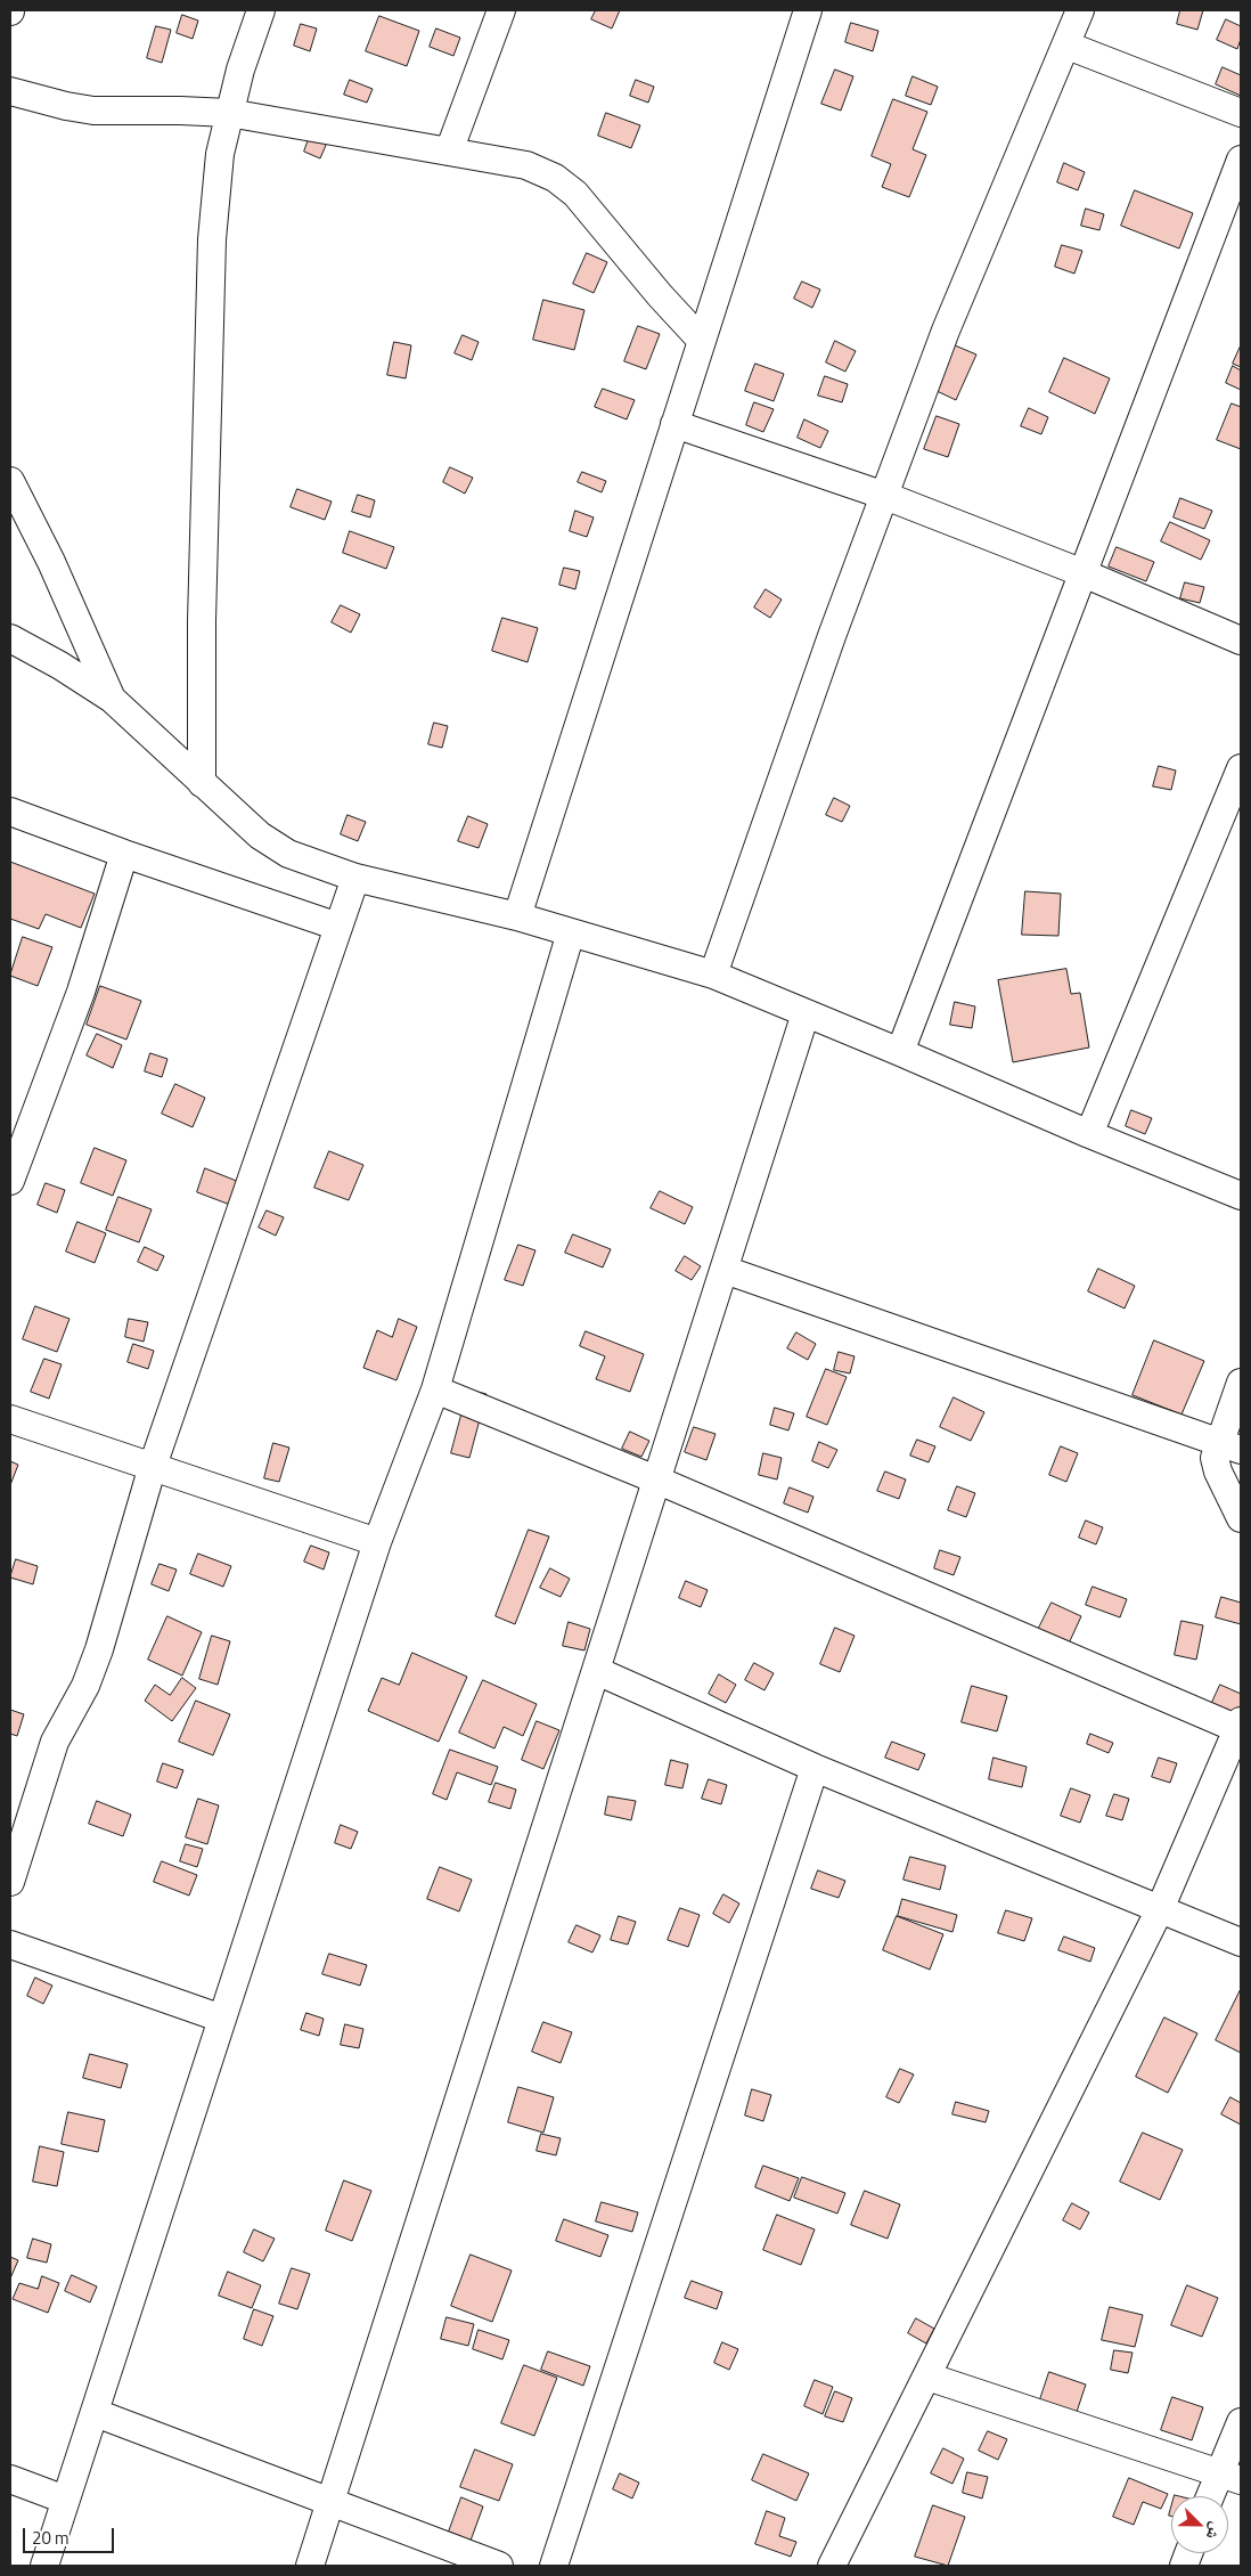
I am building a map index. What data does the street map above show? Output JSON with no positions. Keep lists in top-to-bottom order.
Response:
{
  "scale_bar": "20 m",
  "north": "bottom right"
}
